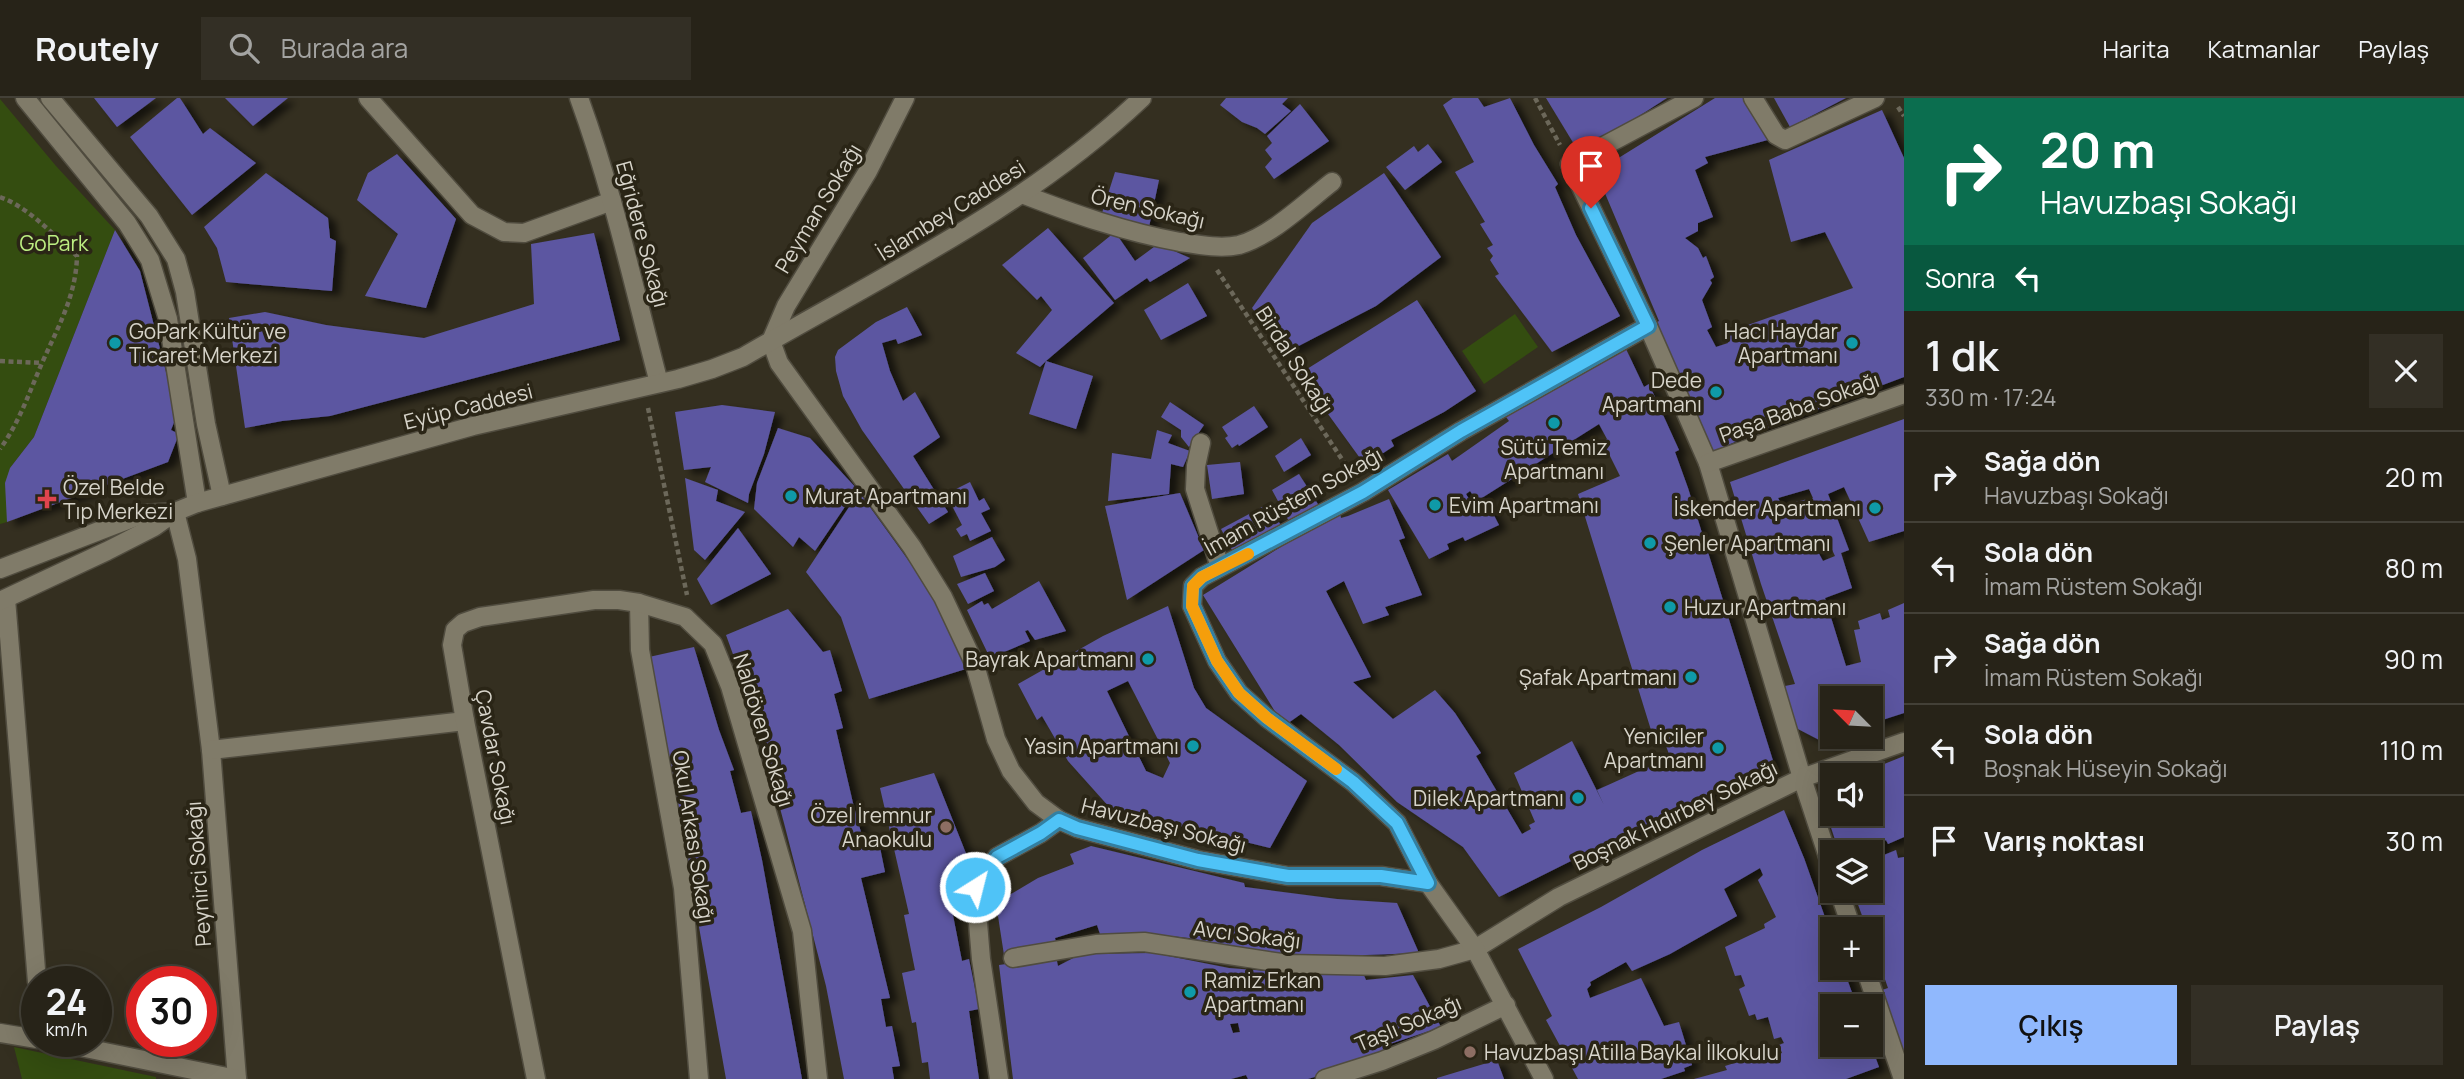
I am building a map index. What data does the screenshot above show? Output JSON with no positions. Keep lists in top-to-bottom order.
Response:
{
  "streets": {
    "street": [
      "Peyman Sokağı",
      "Ören Sokağı",
      "İslambey Caddesi",
      "Eğridere Sokağı",
      "Eyüp Caddesi",
      "Paşa Baba Sokağı",
      "İmam Rüstem Sokağı",
      "Naldöven Sokağı",
      "Çavdar Sokağı",
      "Boşnak Hıdırbey Sokağı",
      "Havuzbaşı Sokağı",
      "Okul Arkası Sokağı",
      "Peynirci Sokağı",
      "Avcı Sokağı",
      "Taşlı Sokağı"
    ],
    "path": ["Birdal Sokağı"]
  },
  "crossings": [
    ["Peyman Sokağı", "İslambey Caddesi"],
    ["Peyman Sokağı", "Eyüp Caddesi"],
    ["Peyman Sokağı", "Havuzbaşı Sokağı"],
    ["Ören Sokağı", "İslambey Caddesi"],
    ["Ören Sokağı", "Birdal Sokağı"],
    ["İslambey Caddesi", "Eyüp Caddesi"],
    ["İslambey Caddesi", "Havuzbaşı Sokağı"],
    ["Eğridere Sokağı", "Eyüp Caddesi"],
    ["Birdal Sokağı", "İmam Rüstem Sokağı"],
    ["Eyüp Caddesi", "Havuzbaşı Sokağı"],
    ["Eyüp Caddesi", "Peynirci Sokağı"],
    ["İmam Rüstem Sokağı", "Havuzbaşı Sokağı"],
    ["Naldöven Sokağı", "Çavdar Sokağı"],
    ["Naldöven Sokağı", "Okul Arkası Sokağı"],
    ["Çavdar Sokağı", "Okul Arkası Sokağı"],
    ["Boşnak Hıdırbey Sokağı", "Avcı Sokağı"]
  ],
  "parks": ["GoPark"],
  "places": {
    "other": [
      "GoPark Kültür ve Ticaret Merkezi",
      "Hacı Haydar Apartmanı",
      "Dede Apartmanı",
      "Sütü Temiz Apartmanı",
      "Murat Apartmanı",
      "Evim Apartmanı",
      "İskender Apartmanı",
      "Şenler Apartmanı",
      "Huzur Apartmanı",
      "Bayrak Apartmanı",
      "Şafak Apartmanı",
      "Yasin Apartmanı",
      "Yeniciler Apartmanı",
      "Dilek Apartmanı",
      "Özel İremnur Anaokulu",
      "Ramiz Erkan Apartmanı",
      "Havuzbaşı Atilla Baykal İlkokulu"
    ],
    "health": ["Özel Belde Tıp Merkezi"]
  },
  "north": "top left",
  "page": {
    "header": "Routely",
    "search": "Burada ara",
    "nav": ["Harita", "Katmanlar", "Paylaş"],
    "turn": ["20 m", "Havuzbaşı Sokağı"],
    "then": "Sonra",
    "heading": ["1 dk", "330 m · 17:24"],
    "list": [
      {
        "name": "Sağa dön",
        "note": "Havuzbaşı Sokağı",
        "value": "20 m"
      },
      {
        "name": "Sola dön",
        "note": "İmam Rüstem Sokağı",
        "value": "80 m"
      },
      {
        "name": "Sağa dön",
        "note": "İmam Rüstem Sokağı",
        "value": "90 m"
      },
      {
        "name": "Sola dön",
        "note": "Boşnak Hüseyin Sokağı",
        "value": "110 m"
      },
      {
        "name": "Varış noktası",
        "value": "30 m"
      }
    ],
    "map_buttons": ["+", "−"],
    "speed": "24 km/h",
    "limit": "30",
    "buttons": ["Çıkış", "Paylaş"]
  }
}
